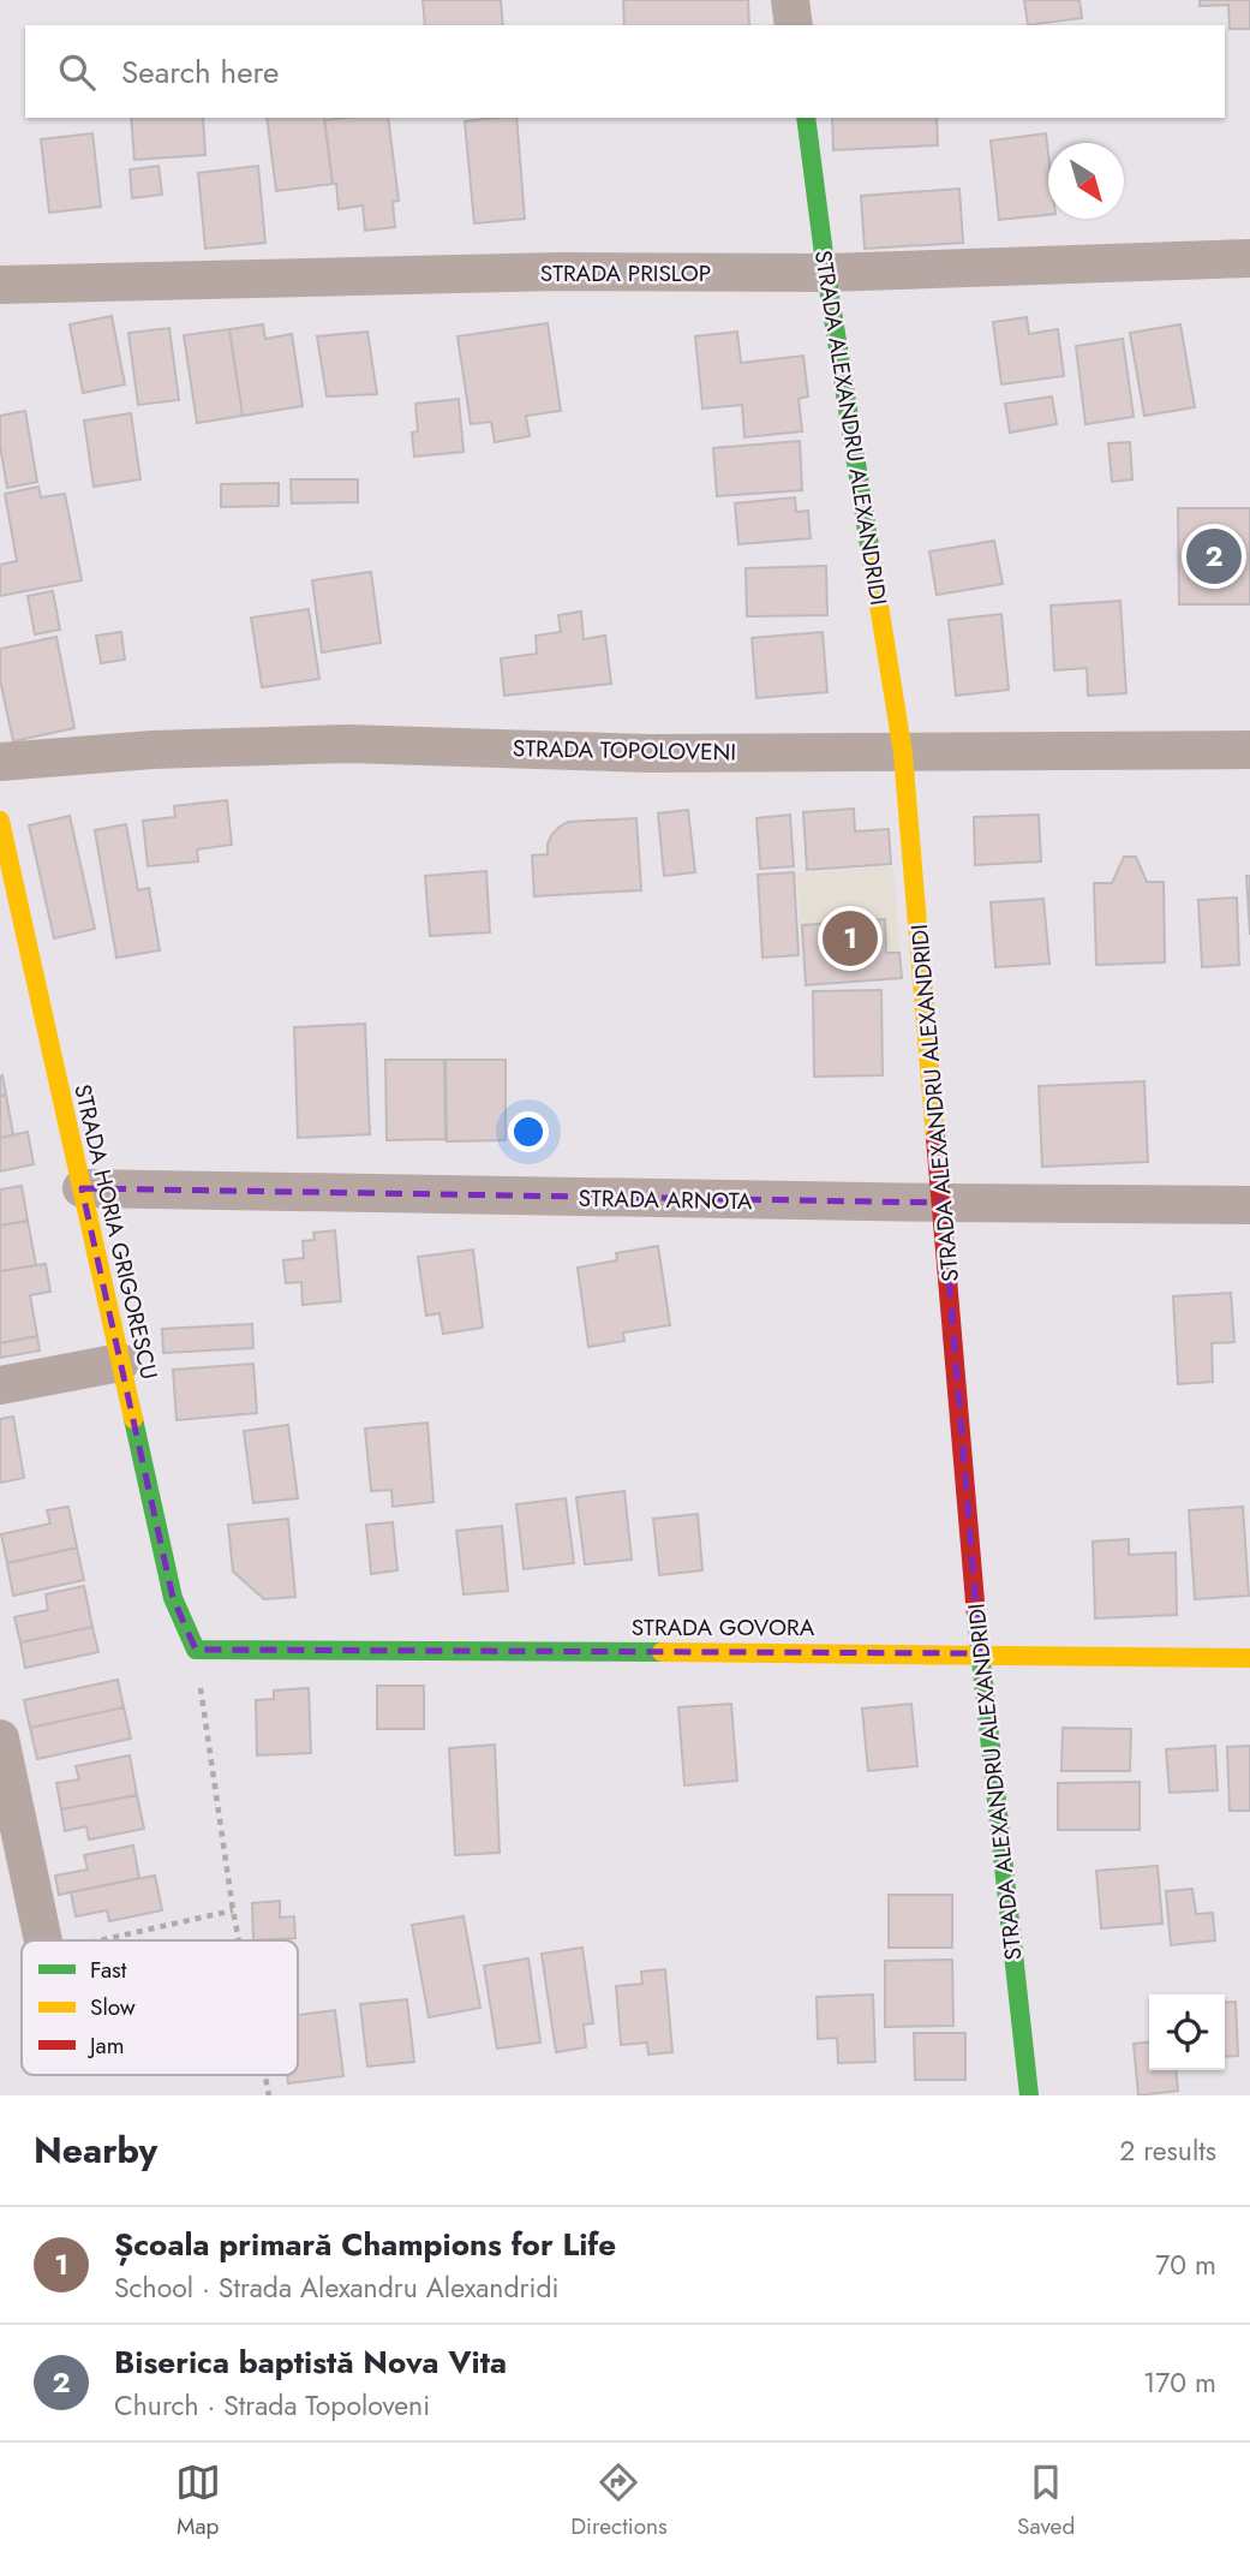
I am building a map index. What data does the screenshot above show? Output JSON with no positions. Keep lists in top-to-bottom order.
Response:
{
  "streets": {
    "street": [
      "STRADA PRISLOP",
      "STRADA ALEXANDRU ALEXANDRIDI",
      "STRADA TOPOLOVENI",
      "STRADA ARNOTA",
      "STRADA HORIA GRIGORESCU",
      "STRADA GOVORA"
    ]
  },
  "crossings": [
    ["STRADA PRISLOP", "STRADA ALEXANDRU ALEXANDRIDI"],
    ["STRADA ALEXANDRU ALEXANDRIDI", "STRADA TOPOLOVENI"],
    ["STRADA ALEXANDRU ALEXANDRIDI", "STRADA ARNOTA"],
    ["STRADA ALEXANDRU ALEXANDRIDI", "STRADA GOVORA"],
    ["STRADA ARNOTA", "STRADA HORIA GRIGORESCU"],
    ["STRADA HORIA GRIGORESCU", "STRADA GOVORA"]
  ],
  "legend": ["Fast", "Slow", "Jam"],
  "north": "bottom right",
  "page": {
    "search": "Search here",
    "pins": ["2", "1"],
    "heading": ["Nearby", "2 results"],
    "list": [
      {
        "mark": "1",
        "name": "Școala primară Champions for Life",
        "note": "School · Strada Alexandru Alexandridi",
        "value": "70 m"
      },
      {
        "mark": "2",
        "name": "Biserica baptistă Nova Vita",
        "note": "Church · Strada Topoloveni",
        "value": "170 m"
      }
    ],
    "nav": ["Map", "Directions", "Saved"]
  }
}
